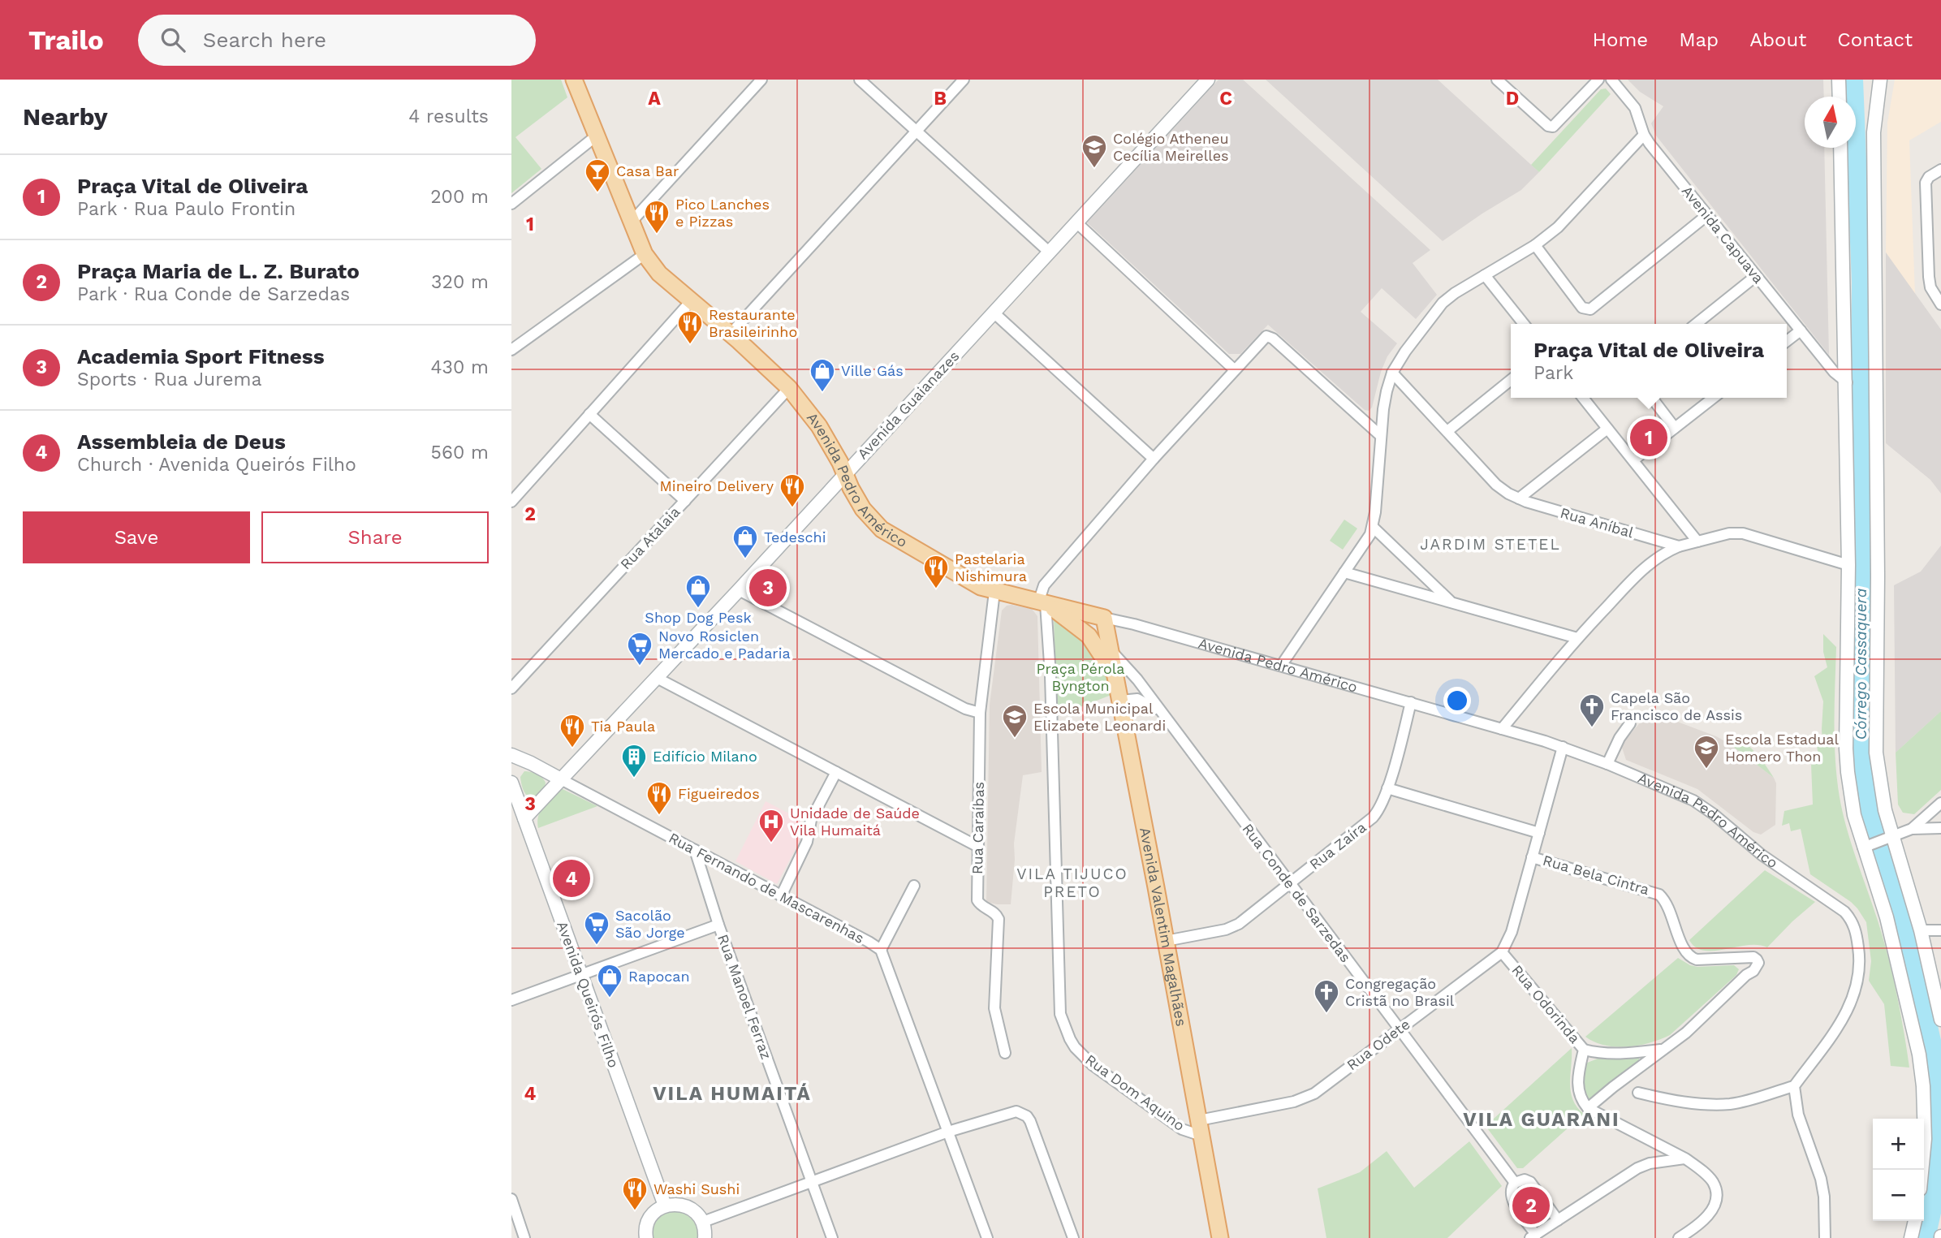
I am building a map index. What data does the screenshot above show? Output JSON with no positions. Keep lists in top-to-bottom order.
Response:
{
  "streets": {
    "main road": [
      "Avenida Guaianazes",
      "Avenida Pedro Américo",
      "Avenida Valentim Magalhães",
      "Avenida Queirós Filho"
    ],
    "street": [
      "Avenida Capuava",
      "Rua Aníbal",
      "Rua Atalaia",
      "Rua Caraíbas",
      "Rua Zaíra",
      "Rua Bela Cintra",
      "Rua Fernando de Mascarenhas",
      "Rua Conde de Sarzedas",
      "Rua Manoel Ferraz",
      "Rua Odorinda",
      "Rua Odete",
      "Rua Dom Aquino"
    ]
  },
  "crossings": [
    ["Avenida Guaianazes", "Avenida Pedro Américo"],
    ["Avenida Guaianazes", "Rua Fernando de Mascarenhas"],
    ["Avenida Guaianazes", "Avenida Queirós Filho"],
    ["Avenida Pedro Américo", "Rua Atalaia"],
    ["Avenida Pedro Américo", "Rua Caraíbas"],
    ["Avenida Pedro Américo", "Rua Zaíra"],
    ["Avenida Pedro Américo", "Avenida Valentim Magalhães"],
    ["Avenida Pedro Américo", "Rua Odete"],
    ["Avenida Pedro Américo", "Rua Dom Aquino"],
    ["Rua Zaíra", "Rua Conde de Sarzedas"],
    ["Rua Zaíra", "Avenida Valentim Magalhães"],
    ["Rua Bela Cintra", "Rua Odorinda"],
    ["Rua Bela Cintra", "Rua Odete"],
    ["Rua Fernando de Mascarenhas", "Rua Manoel Ferraz"],
    ["Rua Conde de Sarzedas", "Avenida Valentim Magalhães"],
    ["Rua Conde de Sarzedas", "Rua Odete"],
    ["Avenida Valentim Magalhães", "Rua Odete"],
    ["Avenida Valentim Magalhães", "Rua Dom Aquino"],
    ["Rua Odorinda", "Rua Odete"],
    ["Rua Odete", "Rua Dom Aquino"]
  ],
  "districts": [
    "JARDIM STETEL",
    "VILA TIJUCO PRETO",
    "VILA HUMAITÁ",
    "VILA GUARANI"
  ],
  "water": ["Córrego Cassaquera"],
  "parks": ["Praça Pérola Byngton"],
  "places": {
    "school or university": ["Colégio Atheneu Cecília Meirelles", "Escola Municipal Elizabete Leonardi", "Escola Estadual Homero Thon"],
    "bar": ["Casa Bar"],
    "restaurant": [
      "Pico Lanches e Pizzas",
      "Restaurante Brasileirinho",
      "Mineiro Delivery",
      "Pastelaria Nishimura",
      "Tia Paula",
      "Figueiredos",
      "Washi Sushi"
    ],
    "shop": [
      "Ville Gás",
      "Tedeschi",
      "Shop Dog Pesk",
      "Rapocan"
    ],
    "supermarket": ["Novo Rosiclen Mercado e Padaria", "Sacolão São Jorge"],
    "church": ["Capela São Francisco de Assis", "Congregação Cristã no Brasil"],
    "building": ["Edifício Milano"],
    "hospital": ["Unidade de Saúde Vila Humaitá"]
  },
  "north": "top",
  "page": {
    "header": "Trailo",
    "search": "Search here",
    "nav": [
      "Home",
      "Map",
      "About",
      "Contact"
    ],
    "heading": ["Nearby", "4 results"],
    "list": [
      {
        "mark": "1",
        "name": "Praça Vital de Oliveira",
        "note": "Park · Rua Paulo Frontin",
        "value": "200 m"
      },
      {
        "mark": "2",
        "name": "Praça Maria de L. Z. Burato",
        "note": "Park · Rua Conde de Sarzedas",
        "value": "320 m"
      },
      {
        "mark": "3",
        "name": "Academia Sport Fitness",
        "note": "Sports · Rua Jurema",
        "value": "430 m"
      },
      {
        "mark": "4",
        "name": "Assembleia de Deus",
        "note": "Church · Avenida Queirós Filho",
        "value": "560 m"
      }
    ],
    "popup": ["Praça Vital de Oliveira", "Park"],
    "pins": [
      "1",
      "3",
      "4",
      "2"
    ],
    "buttons": ["Save", "Share"],
    "map_buttons": ["+", "−"]
  },
  "grid": {
    "columns": [
      "A",
      "B",
      "C",
      "D"
    ],
    "rows": [
      "1",
      "2",
      "3",
      "4"
    ]
  }
}
